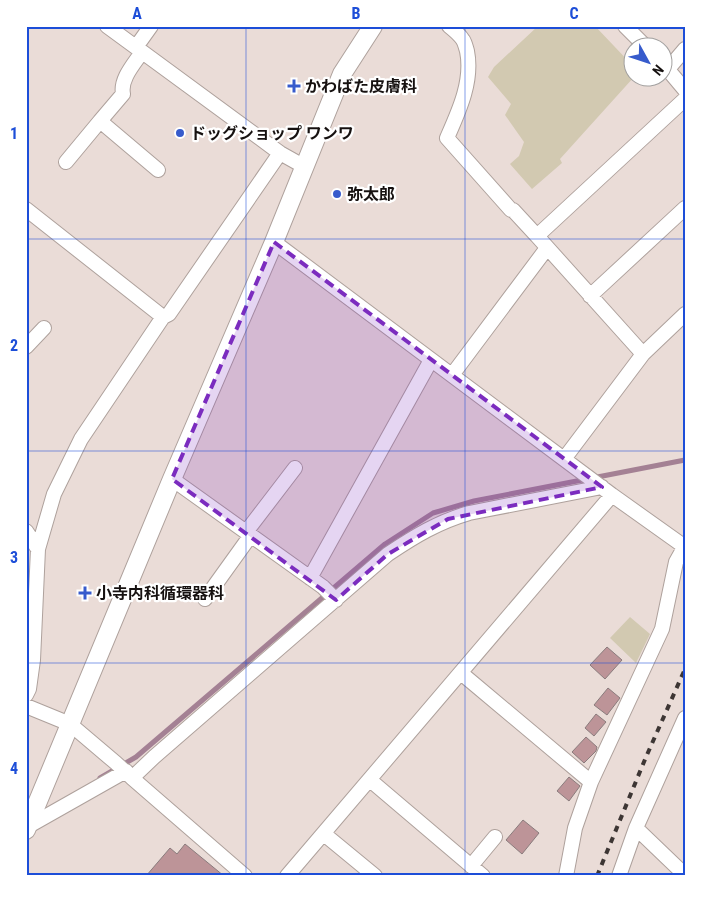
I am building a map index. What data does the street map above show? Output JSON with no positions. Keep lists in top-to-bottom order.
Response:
{
  "places": {
    "health": ["かわばた皮膚科", "小寺内科循環器科"],
    "other": ["ドッグショップ ワンワ", "弥太郎"]
  },
  "north": "bottom right",
  "grid": {
    "columns": ["A", "B", "C"],
    "rows": [
      "1",
      "2",
      "3",
      "4"
    ]
  }
}
